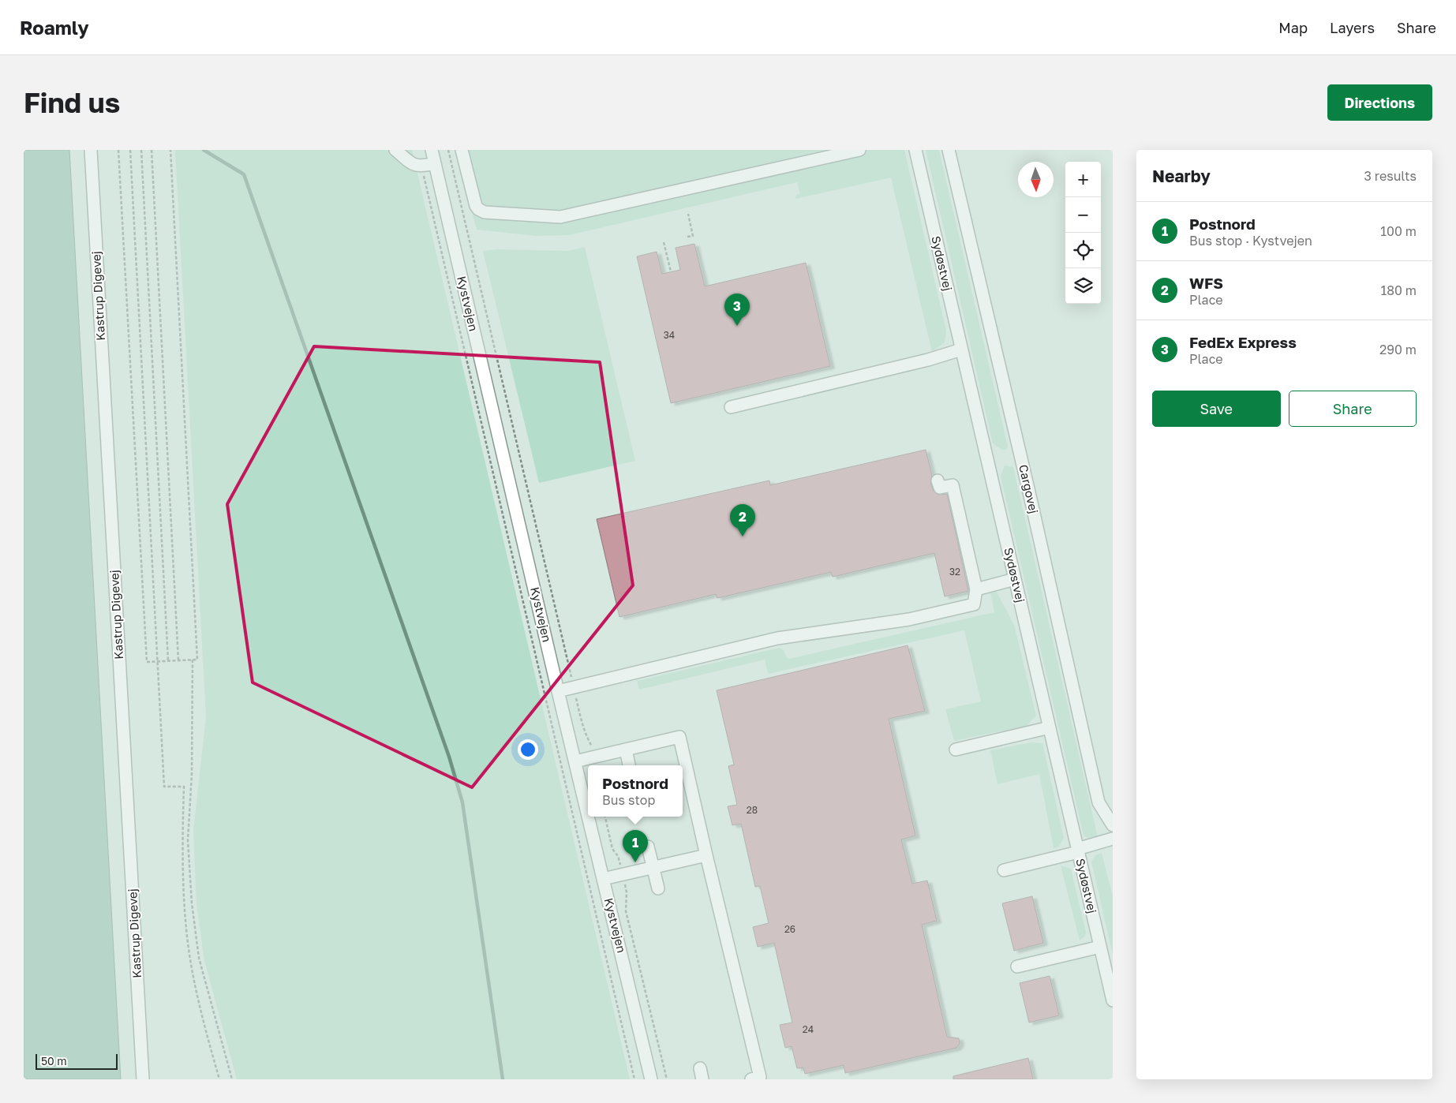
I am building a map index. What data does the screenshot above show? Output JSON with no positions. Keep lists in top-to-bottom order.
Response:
{
  "streets": {
    "street": [
      "Sydøstvej",
      "Kastrup Digevej",
      "Kystvejen",
      "Cargovej"
    ]
  },
  "house_numbers": [
    "34",
    "32",
    "28",
    "26",
    "24"
  ],
  "scale_bar": "50 m",
  "north": "bottom",
  "page": {
    "header": "Roamly",
    "nav": ["Map", "Layers", "Share"],
    "buttons": [
      "Directions",
      ["Save", "Share"]
    ],
    "title": "Find us",
    "heading": ["Nearby", "3 results"],
    "map_buttons": ["+", "−"],
    "list": [
      {
        "mark": "1",
        "name": "Postnord",
        "note": "Bus stop · Kystvejen",
        "value": "100 m"
      },
      {
        "mark": "2",
        "name": "WFS",
        "note": "Place",
        "value": "180 m"
      },
      {
        "mark": "3",
        "name": "FedEx Express",
        "note": "Place",
        "value": "290 m"
      }
    ],
    "pins": ["3", "2", "1"],
    "popup": ["Postnord", "Bus stop"],
    "scale": "50 m"
  }
}
